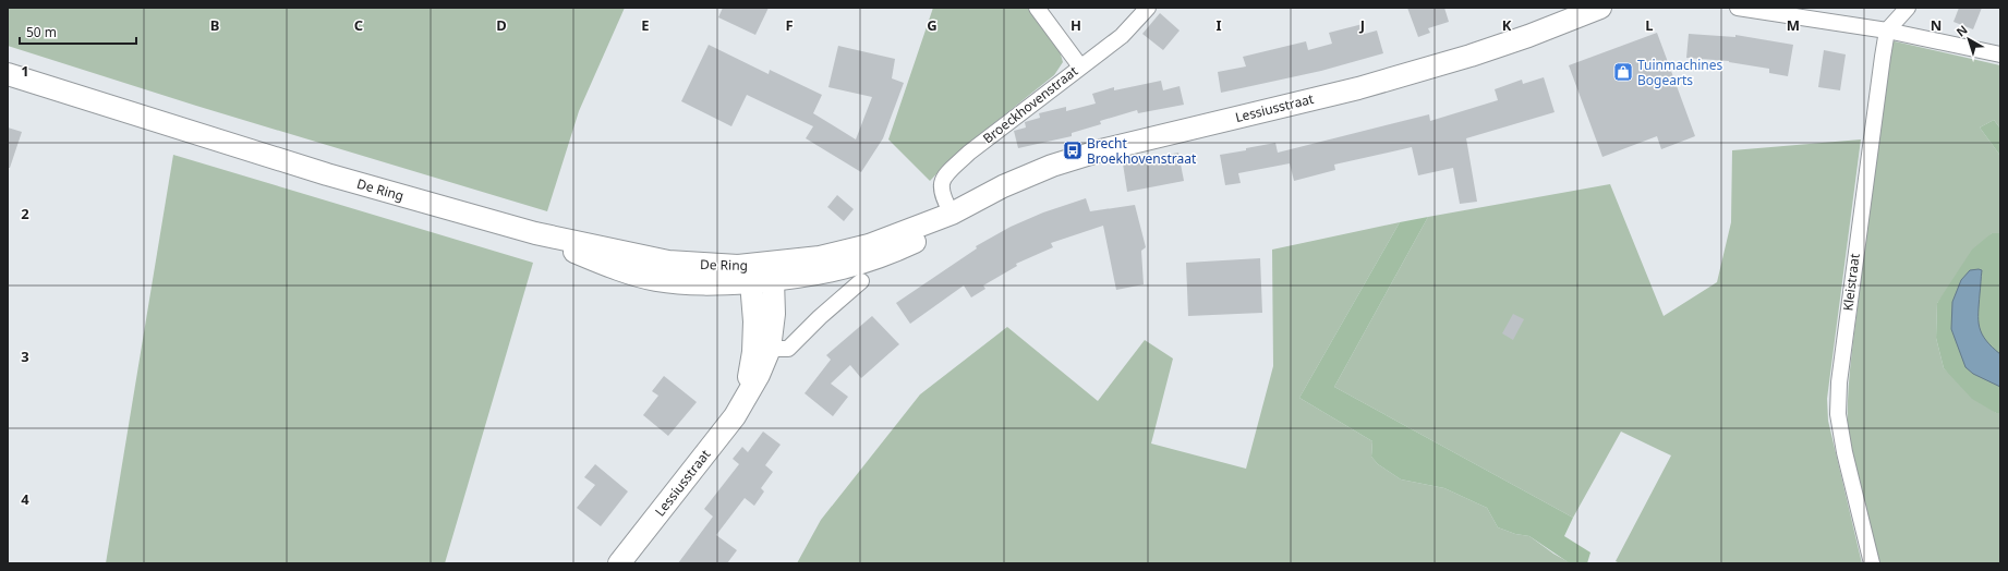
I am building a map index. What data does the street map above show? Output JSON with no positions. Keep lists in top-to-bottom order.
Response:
{
  "streets": {
    "main road": ["Lessiusstraat", "De Ring"],
    "street": ["Broeckhovenstraat", "Kleistraat"]
  },
  "crossings": [
    ["Broeckhovenstraat", "Lessiusstraat"],
    ["Lessiusstraat", "De Ring"]
  ],
  "places": {
    "shop": ["Tuinmachines Bogearts"],
    "bus stop": ["Brecht Broekhovenstraat"]
  },
  "scale_bar": "50 m",
  "north": "top left",
  "grid": {
    "columns": [
      "B",
      "C",
      "D",
      "E",
      "F",
      "G",
      "H",
      "I",
      "J",
      "K",
      "L",
      "M",
      "N"
    ],
    "rows": [
      "1",
      "2",
      "3",
      "4"
    ]
  }
}
